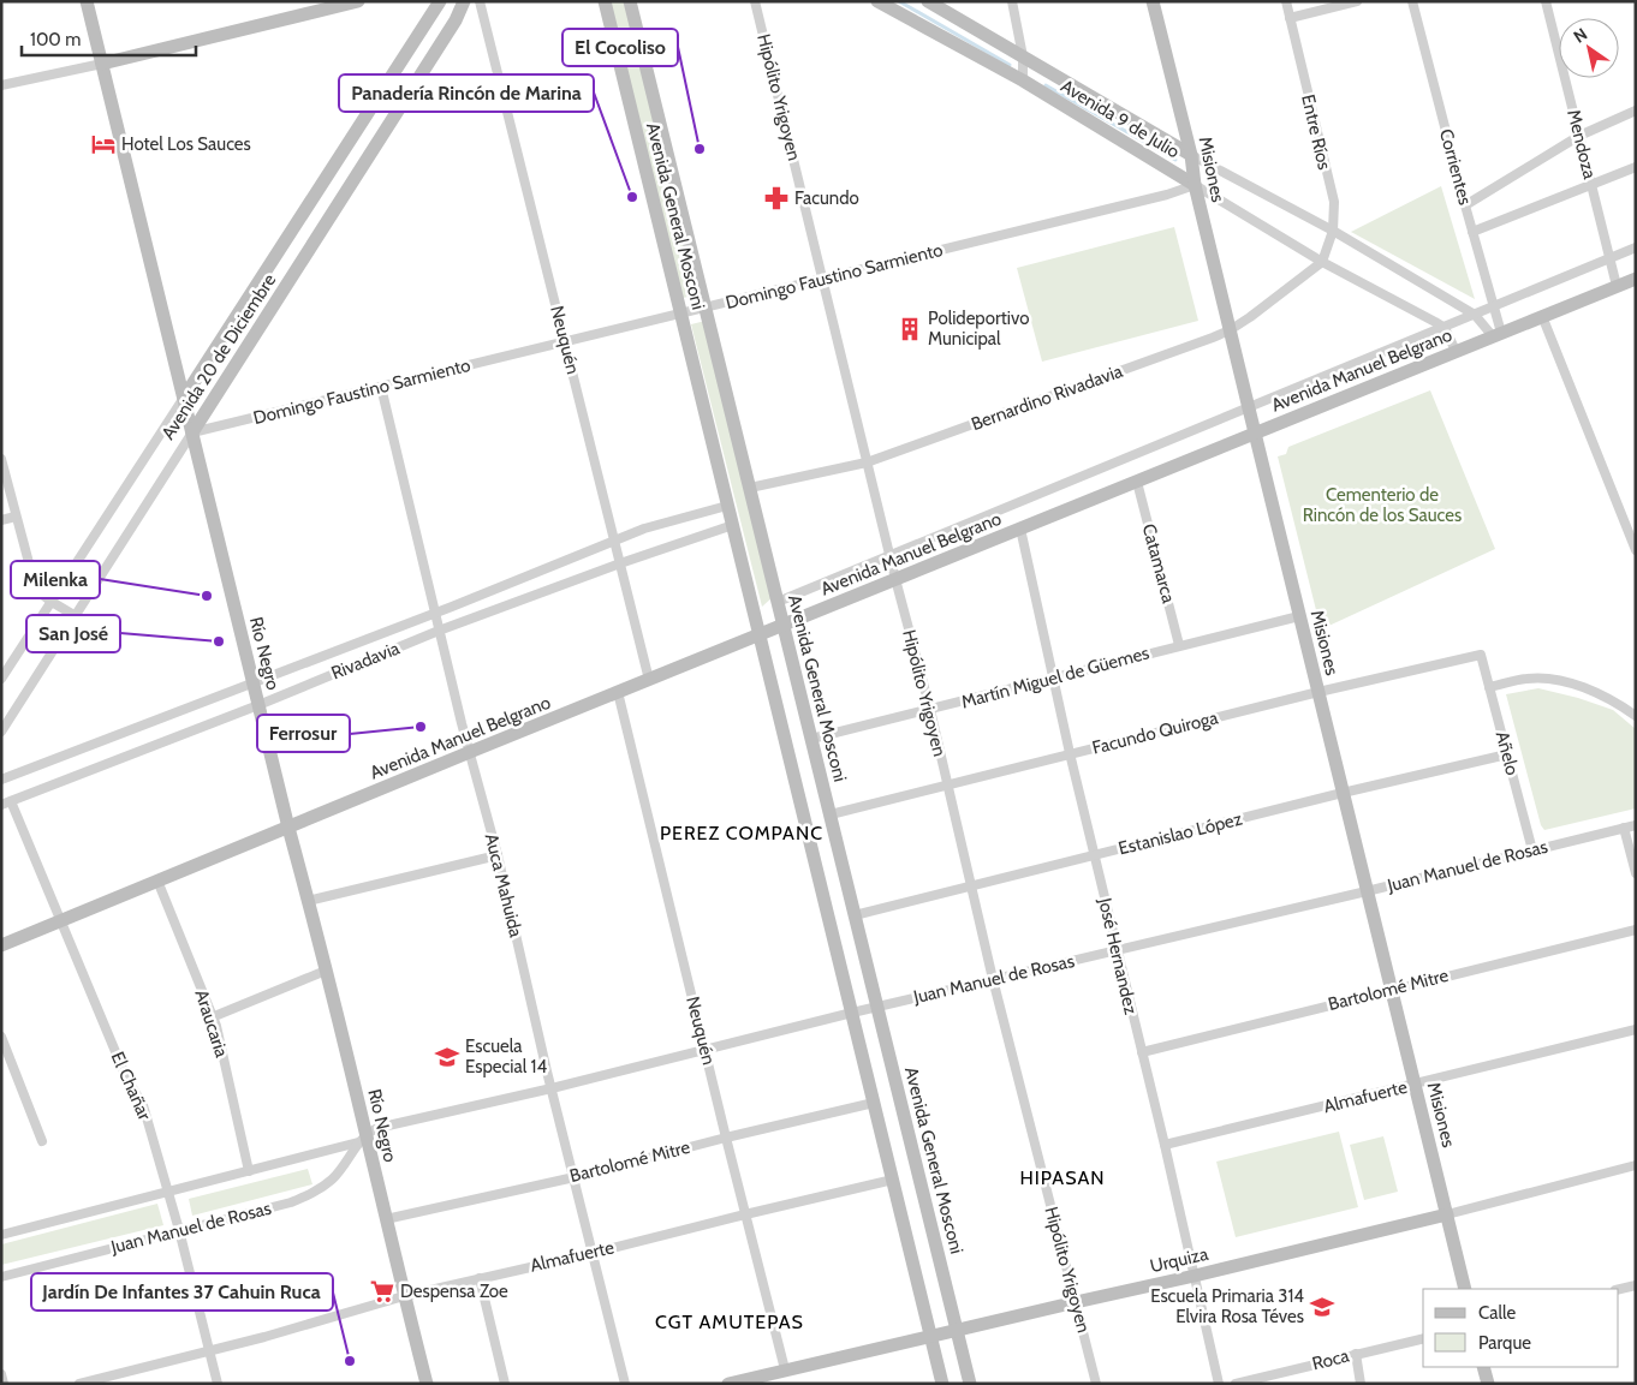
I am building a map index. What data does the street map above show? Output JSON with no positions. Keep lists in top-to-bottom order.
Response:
{
  "streets": {
    "street": [
      "Hipólito Yrigoyen",
      "Avenida 9 de Julio",
      "Entre Ríos",
      "Mendoza",
      "Corrientes",
      "Misiones",
      "Avenida General Mosconi",
      "Domingo Faustino Sarmiento",
      "Neuquén",
      "Avenida 20 de Diciembre",
      "Avenida Manuel Belgrano",
      "Bernardino Rivadavia",
      "Catamarca",
      "Río Negro",
      "Rivadavia",
      "Martín Miguel de Güemes",
      "Facundo Quiroga",
      "Añelo",
      "Estanislao López",
      "Juan Manuel de Rosas",
      "Auca Mahuida",
      "José Hernandez",
      "Bartolomé Mitre",
      "Araucaria",
      "El Chañar",
      "Almafuerte",
      "Urquiza",
      "Roca"
    ]
  },
  "crossings": [
    ["Hipólito Yrigoyen", "Domingo Faustino Sarmiento"],
    ["Hipólito Yrigoyen", "Avenida Manuel Belgrano"],
    ["Hipólito Yrigoyen", "Bernardino Rivadavia"],
    ["Hipólito Yrigoyen", "Martín Miguel de Güemes"],
    ["Hipólito Yrigoyen", "Facundo Quiroga"],
    ["Hipólito Yrigoyen", "Estanislao López"],
    ["Hipólito Yrigoyen", "Juan Manuel de Rosas"],
    ["Hipólito Yrigoyen", "Urquiza"],
    ["Avenida 9 de Julio", "Entre Ríos"],
    ["Avenida 9 de Julio", "Corrientes"],
    ["Avenida 9 de Julio", "Misiones"],
    ["Avenida 9 de Julio", "Domingo Faustino Sarmiento"],
    ["Avenida 9 de Julio", "Avenida Manuel Belgrano"],
    ["Avenida 9 de Julio", "Bernardino Rivadavia"],
    ["Entre Ríos", "Bernardino Rivadavia"],
    ["Mendoza", "Avenida Manuel Belgrano"],
    ["Corrientes", "Avenida Manuel Belgrano"],
    ["Misiones", "Domingo Faustino Sarmiento"],
    ["Misiones", "Avenida Manuel Belgrano"],
    ["Misiones", "Bernardino Rivadavia"],
    ["Misiones", "Martín Miguel de Güemes"],
    ["Misiones", "Facundo Quiroga"],
    ["Misiones", "Estanislao López"],
    ["Misiones", "Juan Manuel de Rosas"],
    ["Misiones", "Bartolomé Mitre"],
    ["Misiones", "Almafuerte"],
    ["Misiones", "Urquiza"],
    ["Avenida General Mosconi", "Domingo Faustino Sarmiento"],
    ["Avenida General Mosconi", "Avenida Manuel Belgrano"],
    ["Avenida General Mosconi", "Bernardino Rivadavia"],
    ["Avenida General Mosconi", "Rivadavia"],
    ["Avenida General Mosconi", "Martín Miguel de Güemes"],
    ["Avenida General Mosconi", "Facundo Quiroga"],
    ["Avenida General Mosconi", "Estanislao López"],
    ["Avenida General Mosconi", "Juan Manuel de Rosas"],
    ["Avenida General Mosconi", "Bartolomé Mitre"],
    ["Avenida General Mosconi", "Almafuerte"],
    ["Avenida General Mosconi", "Urquiza"],
    ["Domingo Faustino Sarmiento", "Neuquén"],
    ["Domingo Faustino Sarmiento", "Avenida 20 de Diciembre"],
    ["Domingo Faustino Sarmiento", "Río Negro"],
    ["Domingo Faustino Sarmiento", "Auca Mahuida"],
    ["Neuquén", "Avenida Manuel Belgrano"],
    ["Neuquén", "Rivadavia"],
    ["Neuquén", "Juan Manuel de Rosas"],
    ["Neuquén", "Bartolomé Mitre"],
    ["Neuquén", "Almafuerte"],
    ["Neuquén", "Urquiza"],
    ["Avenida 20 de Diciembre", "Río Negro"],
    ["Avenida Manuel Belgrano", "Catamarca"],
    ["Avenida Manuel Belgrano", "Río Negro"],
    ["Avenida Manuel Belgrano", "Auca Mahuida"],
    ["Avenida Manuel Belgrano", "José Hernandez"],
    ["Avenida Manuel Belgrano", "Araucaria"],
    ["Avenida Manuel Belgrano", "El Chañar"],
    ["Catamarca", "Martín Miguel de Güemes"],
    ["Río Negro", "Rivadavia"],
    ["Río Negro", "Juan Manuel de Rosas"],
    ["Río Negro", "Bartolomé Mitre"],
    ["Río Negro", "Almafuerte"],
    ["Rivadavia", "Auca Mahuida"],
    ["Rivadavia", "El Chañar"],
    ["Martín Miguel de Güemes", "José Hernandez"],
    ["Facundo Quiroga", "Añelo"],
    ["Facundo Quiroga", "José Hernandez"],
    ["Añelo", "Estanislao López"],
    ["Añelo", "Juan Manuel de Rosas"],
    ["Estanislao López", "José Hernandez"],
    ["Juan Manuel de Rosas", "Auca Mahuida"],
    ["Juan Manuel de Rosas", "José Hernandez"],
    ["Juan Manuel de Rosas", "Araucaria"],
    ["Juan Manuel de Rosas", "El Chañar"],
    ["Auca Mahuida", "Bartolomé Mitre"],
    ["Auca Mahuida", "Almafuerte"],
    ["José Hernandez", "Bartolomé Mitre"],
    ["José Hernandez", "Almafuerte"],
    ["José Hernandez", "Urquiza"],
    ["El Chañar", "Almafuerte"]
  ],
  "districts": ["PEREZ COMPANC", "HIPASAN", "CGT AMUTEPAS"],
  "parks": ["Cementerio de Rincón de los Sauces"],
  "places": {
    "hotel": ["Hotel Los Sauces"],
    "other": [
      "El Cocoliso",
      "Panadería Rincón de Marina",
      "Milenka",
      "San José",
      "Ferrosur",
      "Jardín De Infantes 37 Cahuin Ruca"
    ],
    "pharmacy": ["Facundo"],
    "building": ["Polideportivo Municipal"],
    "school or university": ["Escuela Especial 14", "Escuela Primaria 314 Elvira Rosa Téves"],
    "supermarket": ["Despensa Zoe"]
  },
  "legend": ["Calle", "Parque"],
  "scale_bar": "100 m",
  "north": "top left"
}
